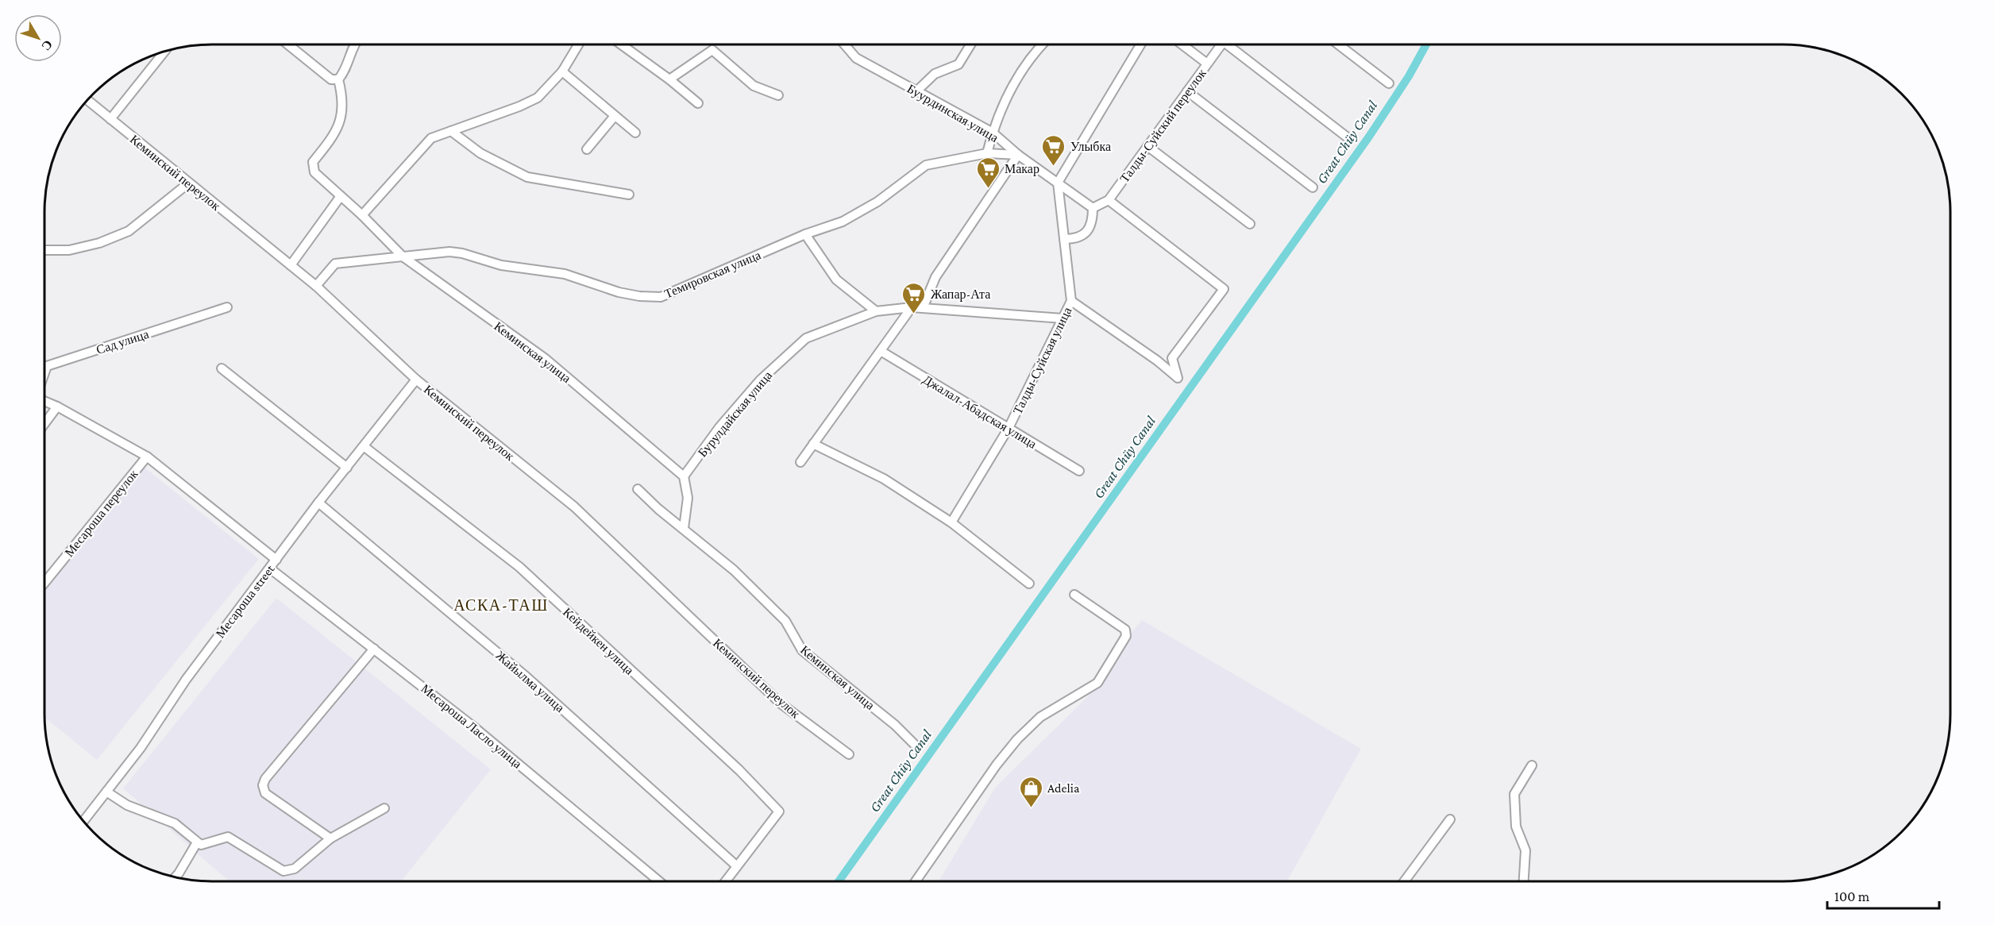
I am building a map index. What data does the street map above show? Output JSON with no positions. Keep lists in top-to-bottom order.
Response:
{
  "streets": {
    "street": [
      "Буурдинская улица",
      "Талды-Суйский переулок",
      "Кеминский переулок",
      "Темировская улица",
      "Сад улица",
      "Кеминская улица",
      "Талды-Суйская улица",
      "Джалал-Абадская улица",
      "Бурулдайская улица",
      "Месароша переулок",
      "Месароша street",
      "Кейдейкен улица",
      "Жайылма улица",
      "Месароша Ласло улица"
    ]
  },
  "crossings": [
    ["Буурдинская улица", "Талды-Суйский переулок"],
    ["Буурдинская улица", "Темировская улица"],
    ["Буурдинская улица", "Талды-Суйская улица"],
    ["Кеминский переулок", "Темировская улица"],
    ["Кеминский переулок", "Месароша street"],
    ["Темировская улица", "Кеминская улица"],
    ["Кеминская улица", "Бурулдайская улица"],
    ["Талды-Суйская улица", "Джалал-Абадская улица"],
    ["Талды-Суйская улица", "Бурулдайская улица"],
    ["Месароша street", "Кейдейкен улица"],
    ["Месароша street", "Жайылма улица"],
    ["Месароша street", "Месароша Ласло улица"],
    ["Кейдейкен улица", "Жайылма улица"]
  ],
  "districts": ["АСКА-ТАШ"],
  "water": ["Great Chüy Canal"],
  "places": {
    "supermarket": ["Улыбка", "Макар", "Жапар-Ата"],
    "shop": ["Adelia"]
  },
  "scale_bar": "100 m",
  "north": "bottom right"
}
